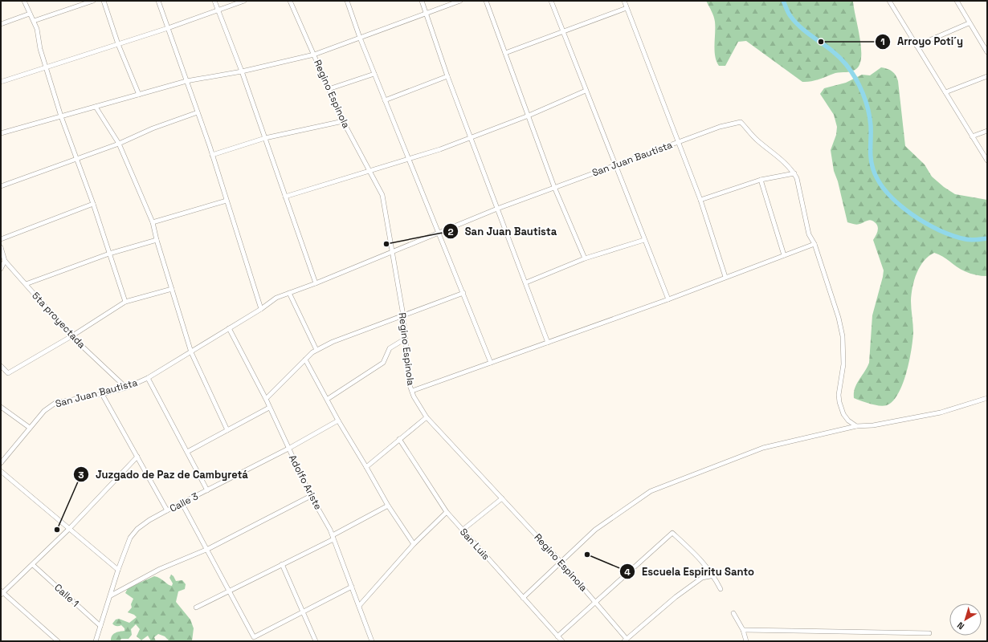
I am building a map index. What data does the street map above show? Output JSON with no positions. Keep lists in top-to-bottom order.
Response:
{
  "streets": {
    "street": [
      "Regino Espinola",
      "San Juan Bautista",
      "5ta proyectada",
      "Adolfo Ariste",
      "Calle 3",
      "San Luis",
      "Calle 1"
    ]
  },
  "crossings": [
    ["Regino Espinola", "San Juan Bautista"],
    ["San Juan Bautista", "5ta proyectada"],
    ["San Juan Bautista", "Adolfo Ariste"],
    ["Adolfo Ariste", "Calle 3"],
    ["Calle 3", "Calle 1"]
  ],
  "places": [
    "Arroyo Poti´y",
    "San Juan Bautista",
    "Juzgado de Paz de Cambyretá",
    "Escuela Espiritu Santo"
  ],
  "north": "bottom left"
}
